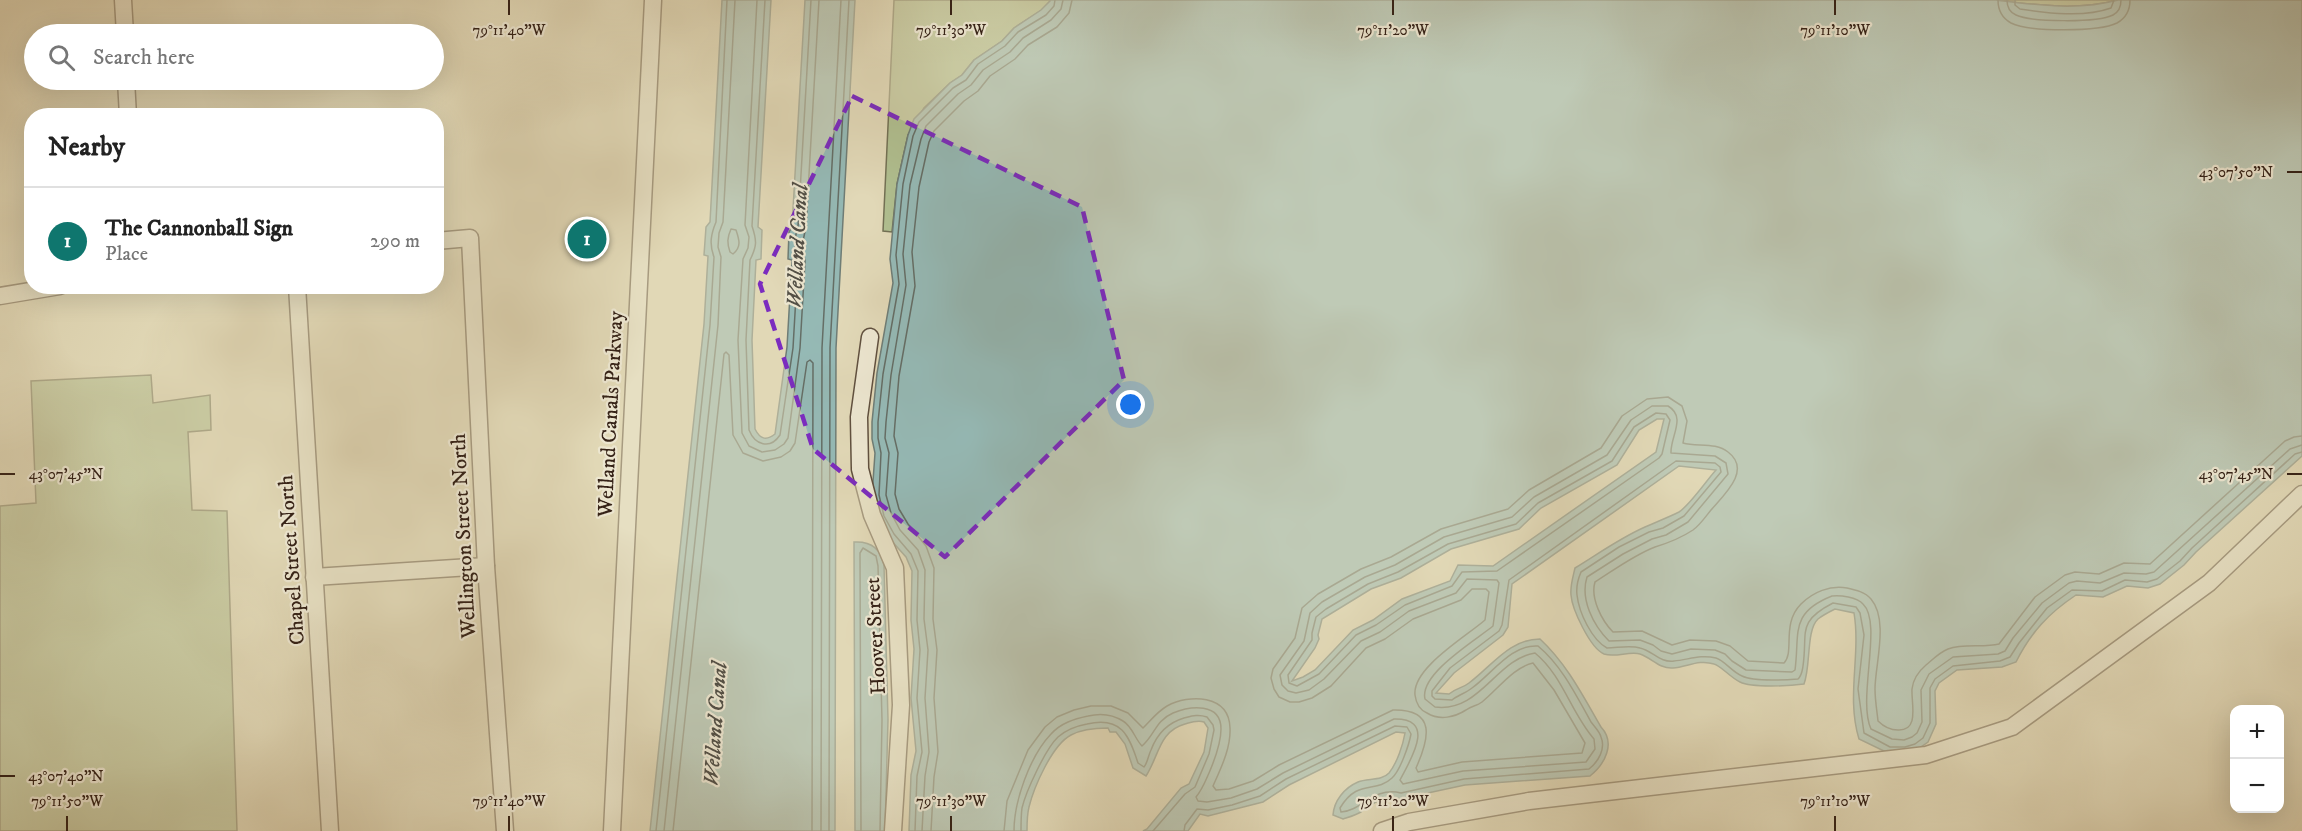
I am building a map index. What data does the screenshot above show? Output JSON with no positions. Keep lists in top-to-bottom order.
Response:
{
  "streets": {
    "street": [
      "Welland Canals Parkway",
      "Wellington Street North",
      "Chapel Street North",
      "Hoover Street"
    ]
  },
  "water": ["Welland Canal"],
  "page": {
    "search": "Search here",
    "heading": "Nearby",
    "list": [
      {
        "mark": "1",
        "name": "The Cannonball Sign",
        "note": "Place",
        "value": "290 m"
      }
    ],
    "pins": "1",
    "map_buttons": ["+", "−"]
  },
  "coordinates": [
    "79°11'40\"W",
    "79°11'30\"W",
    "79°11'20\"W",
    "79°11'10\"W",
    "43°07'50\"N",
    "43°07'45\"N",
    "43°07'40\"N",
    "79°11'50\"W"
  ]
}
